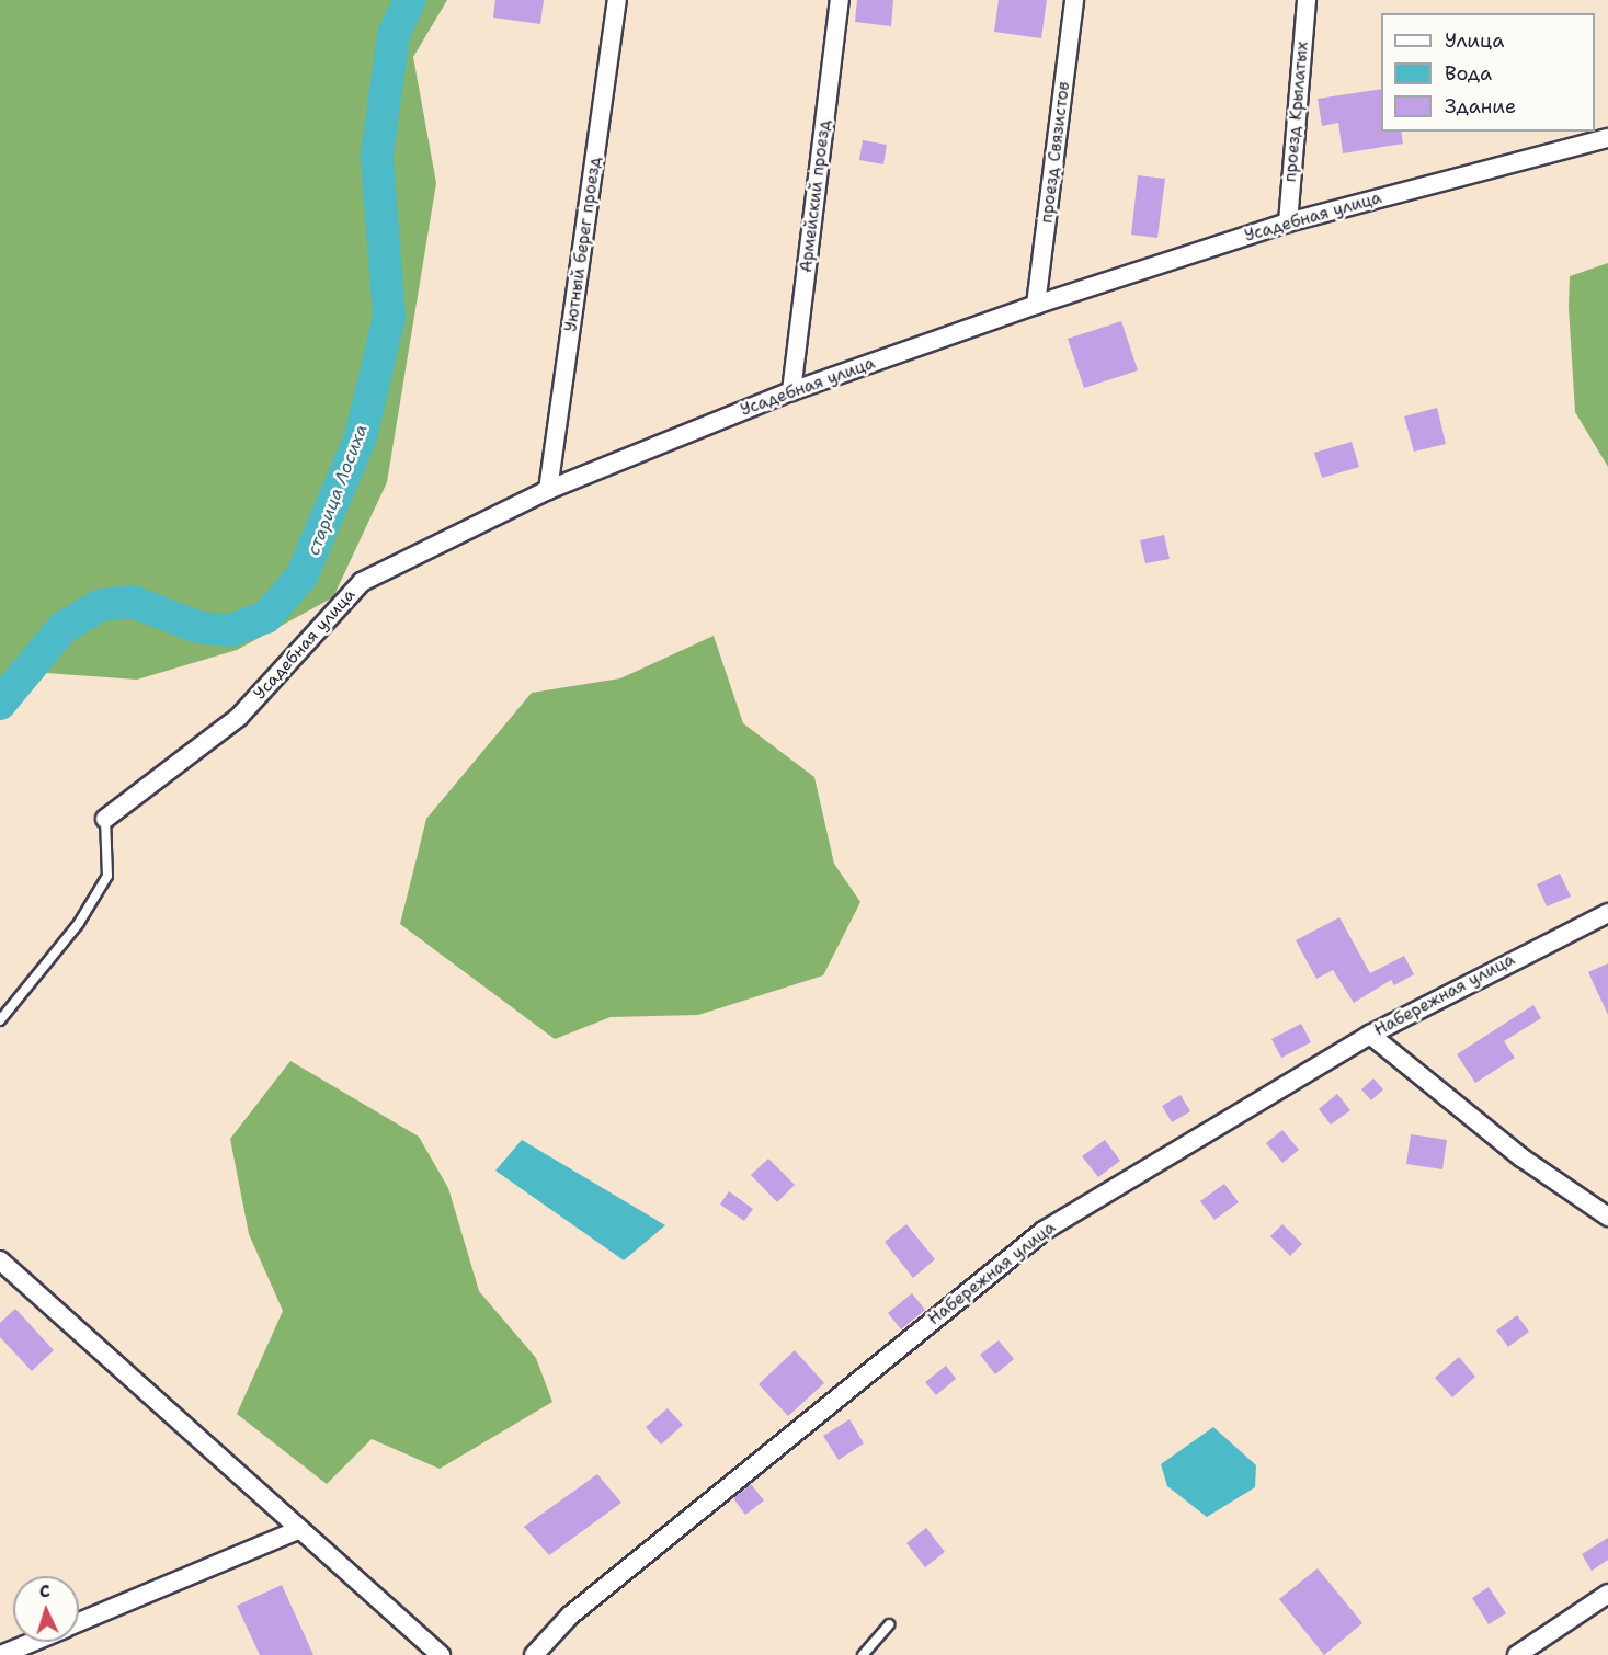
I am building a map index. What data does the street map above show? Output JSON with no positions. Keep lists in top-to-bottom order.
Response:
{
  "streets": {
    "street": [
      "проезд Крылатых",
      "проезд Связистов",
      "Армейский проезд",
      "Усадебная улица",
      "Уютный берег проезд",
      "Набережная улица"
    ]
  },
  "crossings": [
    ["проезд Крылатых", "Усадебная улица"],
    ["проезд Связистов", "Усадебная улица"],
    ["Армейский проезд", "Усадебная улица"],
    ["Усадебная улица", "Уютный берег проезд"]
  ],
  "water": ["старица Лосиха"],
  "legend": ["Улица", "Вода", "Здание"],
  "north": "top"
}
